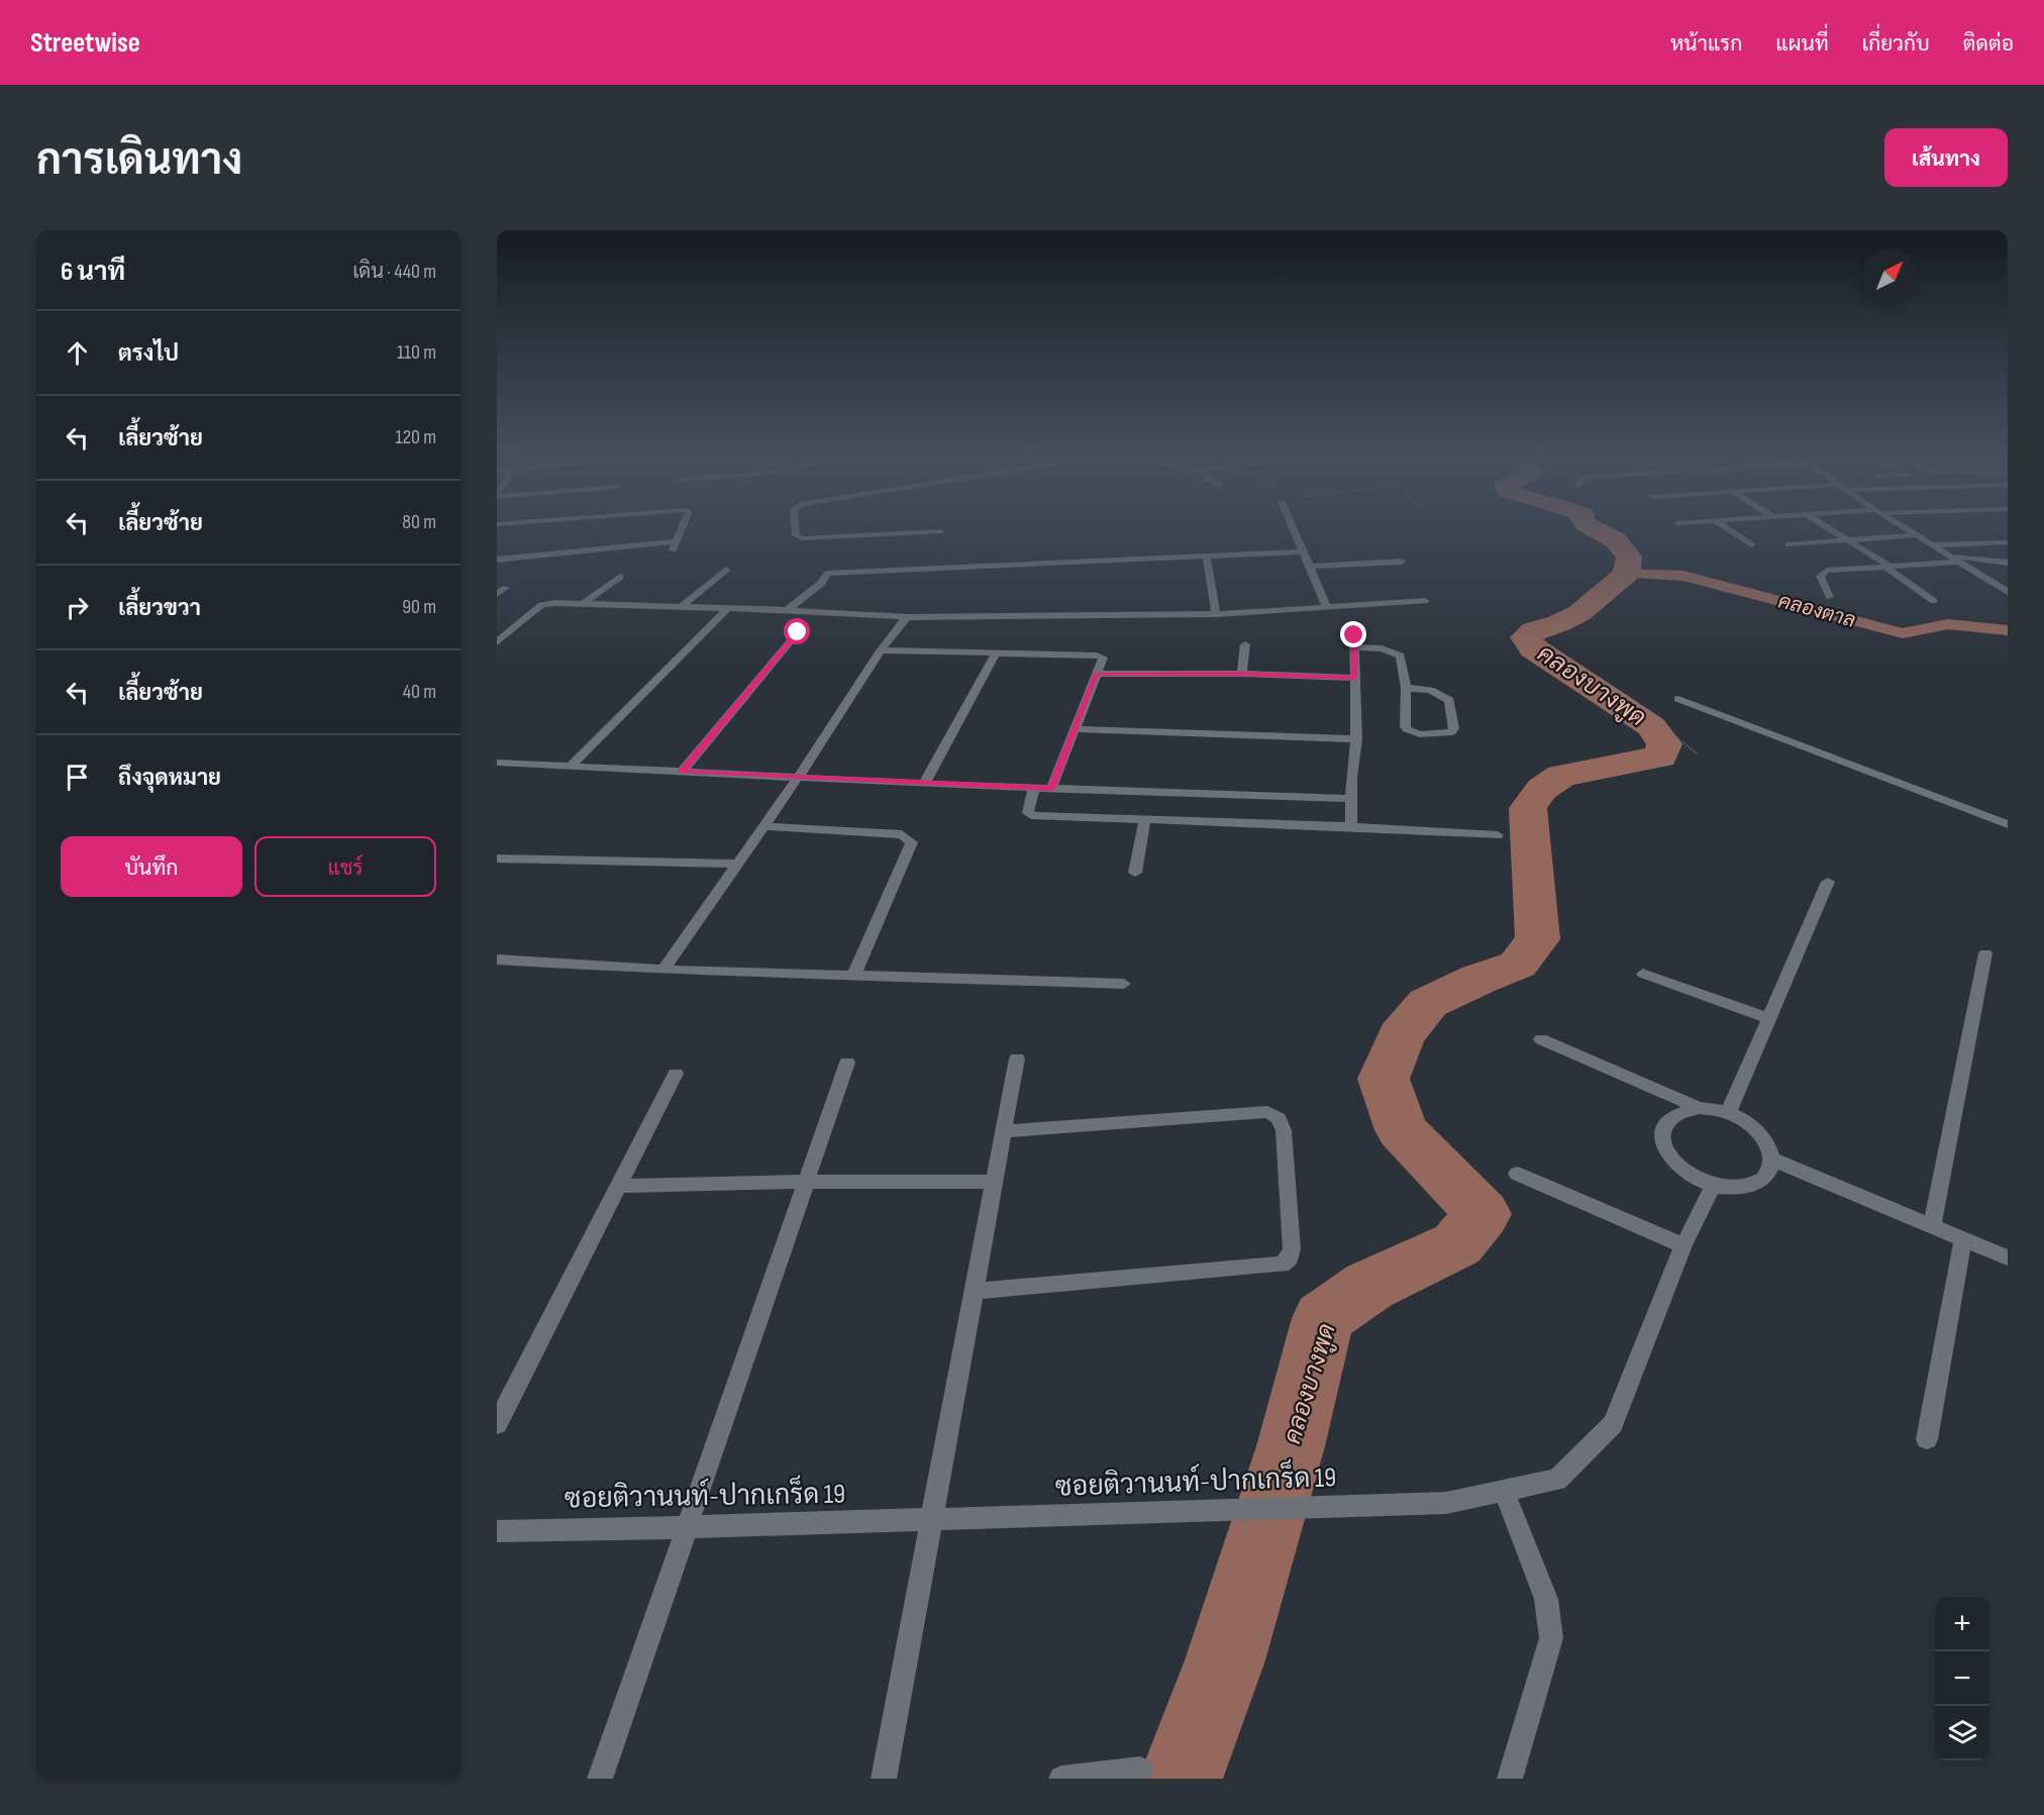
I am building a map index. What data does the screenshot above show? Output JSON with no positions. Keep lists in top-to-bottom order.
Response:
{
  "streets": {
    "street": ["ซอยติวานนท์-ปากเกร็ด 19"]
  },
  "water": ["คลองตาล", "คลองบางพูด"],
  "north": "top right",
  "page": {
    "header": "Streetwise",
    "nav": [
      "หน้าแรก",
      "แผนที่",
      "เกี่ยวกับ",
      "ติดต่อ"
    ],
    "title": "การเดินทาง",
    "buttons": [
      "เส้นทาง",
      ["บันทึก", "แชร์"]
    ],
    "heading": ["6 นาที", "เดิน · 440 m"],
    "list": [
      ["ตรงไป", "110 m"],
      ["เลี้ยวซ้าย", "120 m"],
      ["เลี้ยวซ้าย", "80 m"],
      ["เลี้ยวขวา", "90 m"],
      ["เลี้ยวซ้าย", "40 m"],
      "ถึงจุดหมาย"
    ],
    "map_buttons": ["+", "−"]
  }
}
